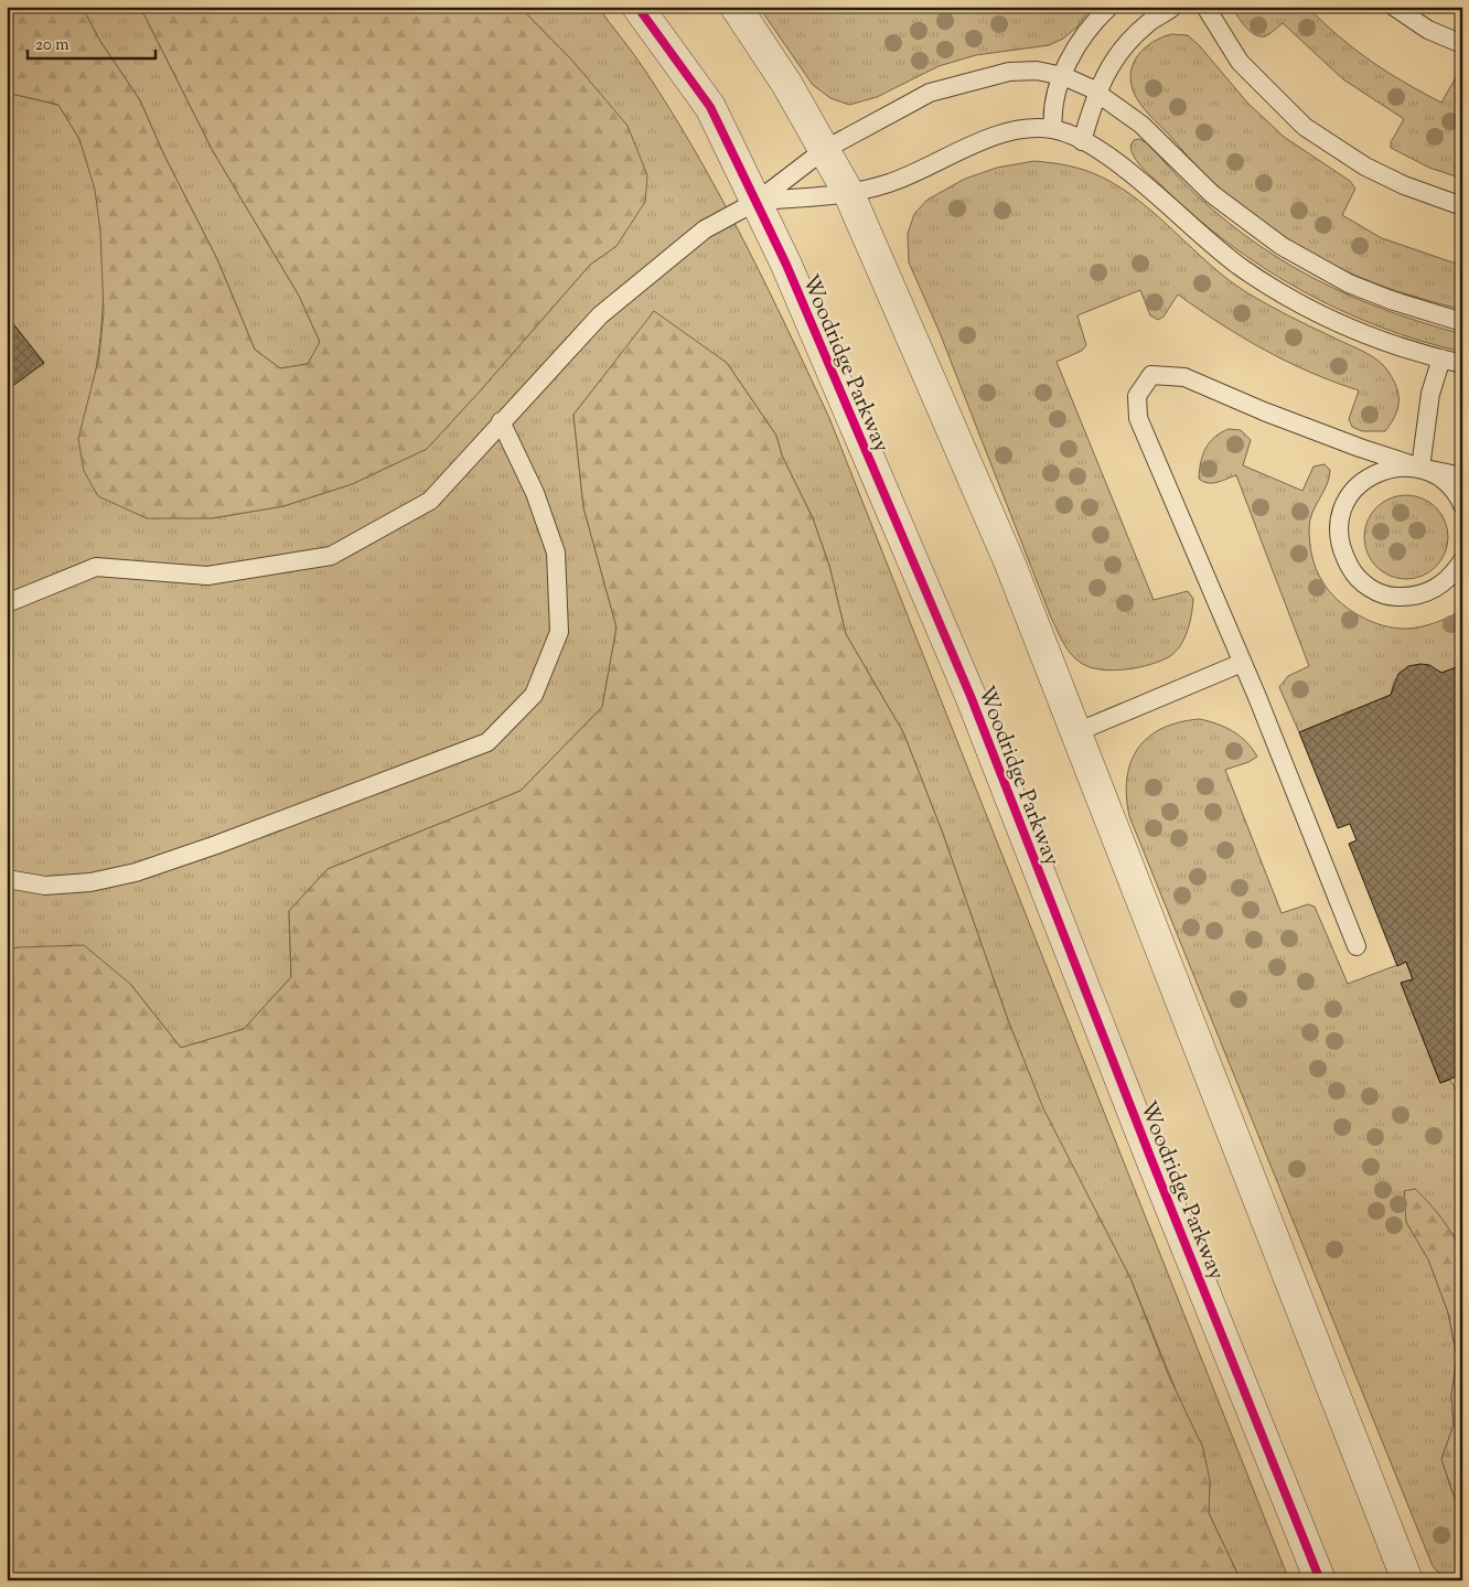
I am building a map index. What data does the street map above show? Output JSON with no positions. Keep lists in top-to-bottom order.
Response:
{
  "streets": {
    "street": ["Woodridge Parkway"]
  },
  "scale_bar": "20 m"
}
